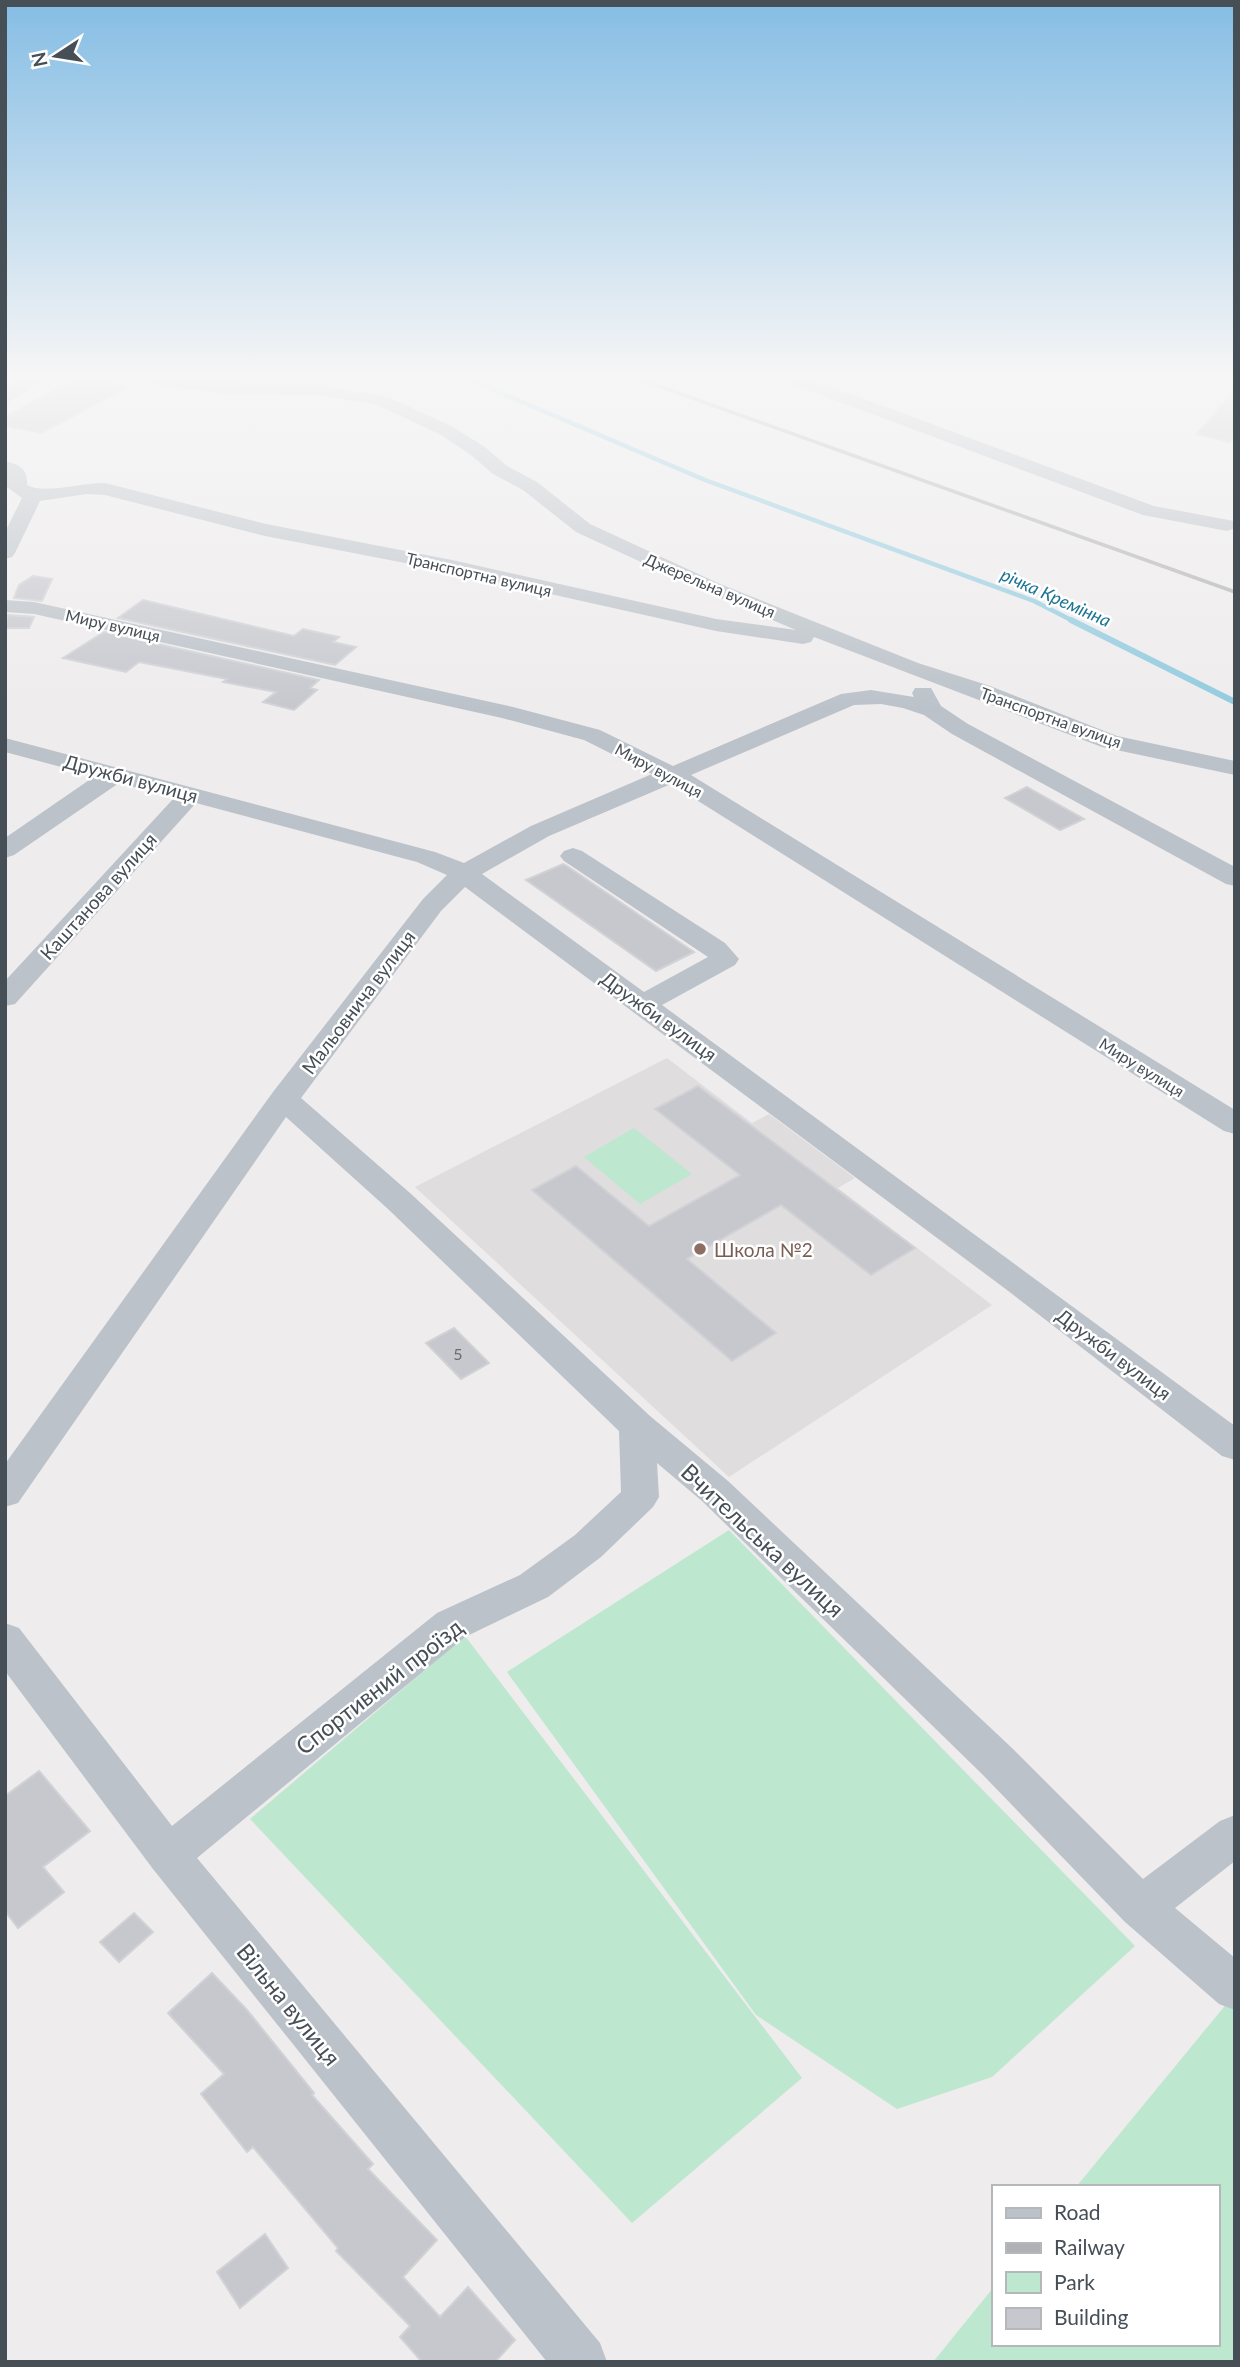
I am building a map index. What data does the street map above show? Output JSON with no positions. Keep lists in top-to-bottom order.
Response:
{
  "streets": {
    "street": [
      "Транспортна вулиця",
      "Джерельна вулиця",
      "Миру вулиця",
      "Дружби вулиця",
      "Каштанова вулиця",
      "Мальовнича вулиця",
      "Вчительська вулиця",
      "Спортивний проїзд",
      "Вільна вулиця"
    ]
  },
  "crossings": [
    ["Транспортна вулиця", "Джерельна вулиця"],
    ["Миру вулиця", "Мальовнича вулиця"],
    ["Дружби вулиця", "Каштанова вулиця"],
    ["Дружби вулиця", "Мальовнича вулиця"],
    ["Мальовнича вулиця", "Вчительська вулиця"],
    ["Вчительська вулиця", "Спортивний проїзд"],
    ["Спортивний проїзд", "Вільна вулиця"]
  ],
  "water": ["річка Кремінна"],
  "places": ["Школа №2"],
  "house_numbers": ["5"],
  "legend": [
    "Road",
    "Railway",
    "Park",
    "Building"
  ],
  "north": "left"
}
